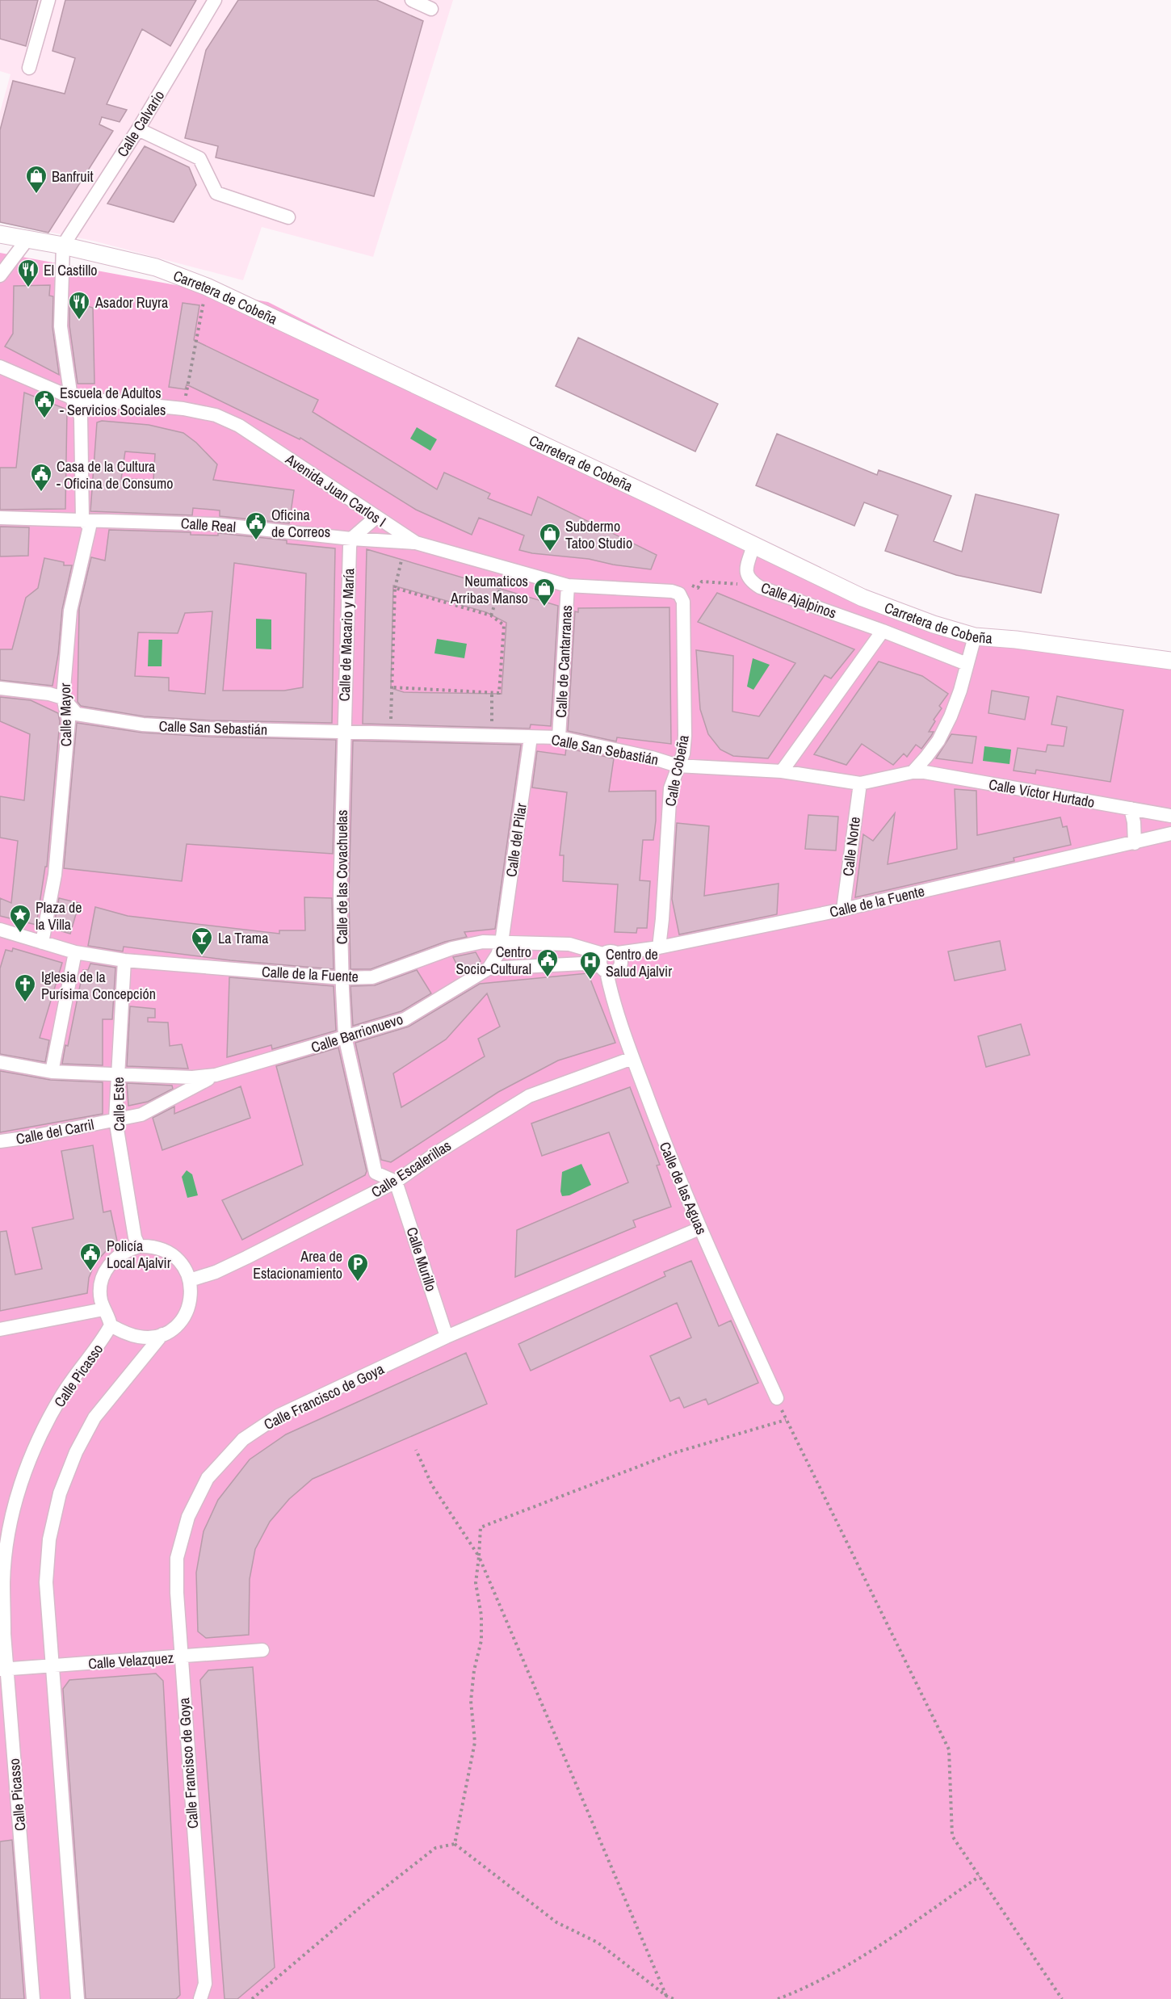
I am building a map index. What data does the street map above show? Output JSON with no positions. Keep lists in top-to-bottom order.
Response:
{
  "streets": {
    "street": [
      "Calle Calvario",
      "Carretera de Cobeña",
      "Avenida Juan Carlos I",
      "Calle Real",
      "Calle Ajalpinos",
      "Calle de Macario y María",
      "Calle de Cantarranas",
      "Calle Mayor",
      "Calle San Sebastián",
      "Calle Cobeña",
      "Calle Víctor Hurtado",
      "Calle del Pilar",
      "Calle Norte",
      "Calle de las Covachuelas",
      "Calle de la Fuente",
      "Calle Barrionuevo",
      "Calle Este",
      "Calle del Carril",
      "Calle Escalerillas",
      "Calle de las Aguas",
      "Calle Murillo",
      "Calle Picasso",
      "Calle Francisco de Goya",
      "Calle Velazquez"
    ]
  },
  "crossings": [
    ["Calle Calvario", "Carretera de Cobeña"],
    ["Carretera de Cobeña", "Calle Ajalpinos"],
    ["Avenida Juan Carlos I", "Calle Real"],
    ["Avenida Juan Carlos I", "Calle de Cantarranas"],
    ["Avenida Juan Carlos I", "Calle Cobeña"],
    ["Calle Real", "Calle de Macario y María"],
    ["Calle Real", "Calle Mayor"],
    ["Calle de Macario y María", "Calle San Sebastián"],
    ["Calle de Macario y María", "Calle de las Covachuelas"],
    ["Calle de Cantarranas", "Calle San Sebastián"],
    ["Calle Mayor", "Calle San Sebastián"],
    ["Calle Mayor", "Calle de la Fuente"],
    ["Calle San Sebastián", "Calle Cobeña"],
    ["Calle San Sebastián", "Calle Víctor Hurtado"],
    ["Calle San Sebastián", "Calle del Pilar"],
    ["Calle San Sebastián", "Calle Norte"],
    ["Calle San Sebastián", "Calle de las Covachuelas"],
    ["Calle Cobeña", "Calle de la Fuente"],
    ["Calle del Pilar", "Calle de la Fuente"],
    ["Calle Norte", "Calle de la Fuente"],
    ["Calle de las Covachuelas", "Calle de la Fuente"],
    ["Calle de las Covachuelas", "Calle Barrionuevo"],
    ["Calle de las Covachuelas", "Calle Escalerillas"],
    ["Calle de las Covachuelas", "Calle Murillo"],
    ["Calle de la Fuente", "Calle Este"],
    ["Calle de la Fuente", "Calle de las Aguas"],
    ["Calle Barrionuevo", "Calle del Carril"],
    ["Calle Este", "Calle del Carril"],
    ["Calle Este", "Calle Escalerillas"],
    ["Calle Este", "Calle Picasso"],
    ["Calle Escalerillas", "Calle de las Aguas"],
    ["Calle Escalerillas", "Calle Murillo"],
    ["Calle Escalerillas", "Calle Picasso"],
    ["Calle de las Aguas", "Calle Francisco de Goya"],
    ["Calle Murillo", "Calle Francisco de Goya"],
    ["Calle Picasso", "Calle Velazquez"],
    ["Calle Francisco de Goya", "Calle Velazquez"]
  ],
  "places": {
    "shop": ["Banfruit", "Subdermo Tatoo Studio", "Neumaticos Arribas Manso"],
    "restaurant": ["El Castillo", "Asador Ruyra"],
    "public building": [
      "Escuela de Adultos - Servicios Sociales",
      "Casa de la Cultura - Oficina de Consumo",
      "Oficina de Correos",
      "Centro Socio-Cultural",
      "Policía Local Ajalvir"
    ],
    "place": ["Plaza de la Villa"],
    "bar": ["La Trama"],
    "hospital": ["Centro de Salud Ajalvir"],
    "church": ["Iglesia de la Purísima Concepción"],
    "parking": ["Area de Estacionamiento"]
  }
}
